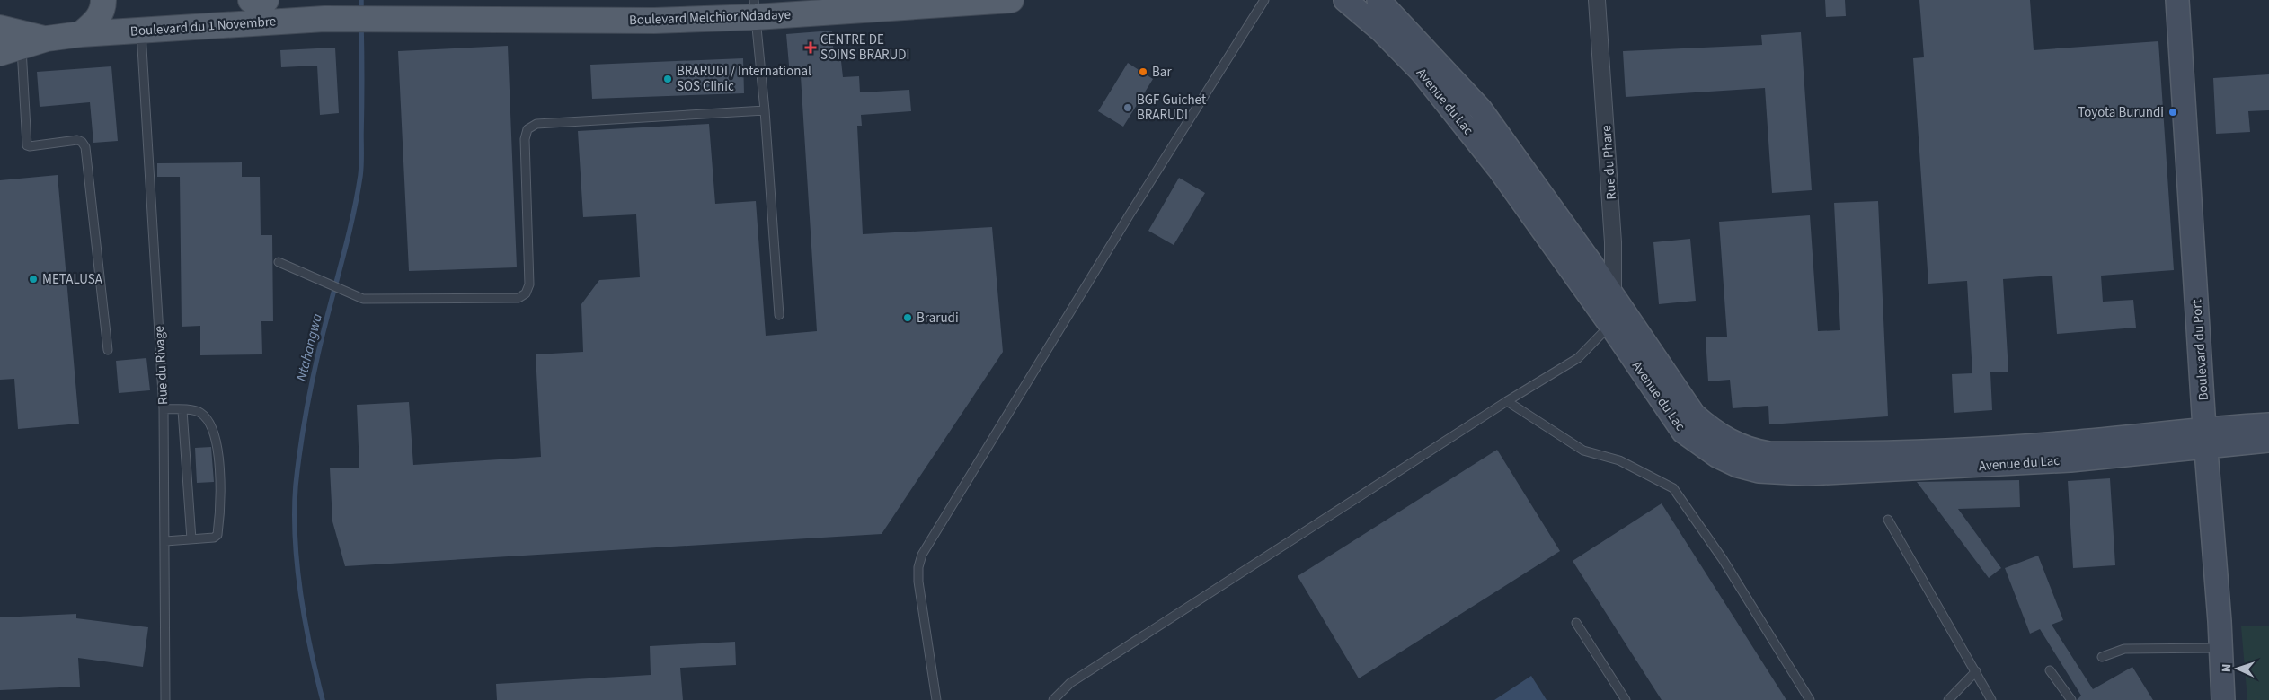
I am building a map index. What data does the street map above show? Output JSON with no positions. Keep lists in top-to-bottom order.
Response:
{
  "streets": {
    "main road": [
      "Boulevard Melchior Ndadaye",
      "Boulevard du 1 Novembre",
      "Avenue du Lac",
      "Boulevard du Port"
    ],
    "street": ["Rue du Phare"],
    "lane": ["Rue du Rivage"]
  },
  "crossings": [
    ["Boulevard Melchior Ndadaye", "Boulevard du 1 Novembre"],
    ["Boulevard du 1 Novembre", "Rue du Rivage"],
    ["Avenue du Lac", "Rue du Phare"],
    ["Avenue du Lac", "Boulevard du Port"]
  ],
  "water": ["Ntahangwa"],
  "places": {
    "health": ["CENTRE DE SOINS BRARUDI"],
    "other": [
      "Bar",
      "BRARUDI / International SOS Clinic",
      "BGF Guichet BRARUDI",
      "Toyota Burundi",
      "METALUSA",
      "Brarudi"
    ]
  },
  "north": "left"
}
